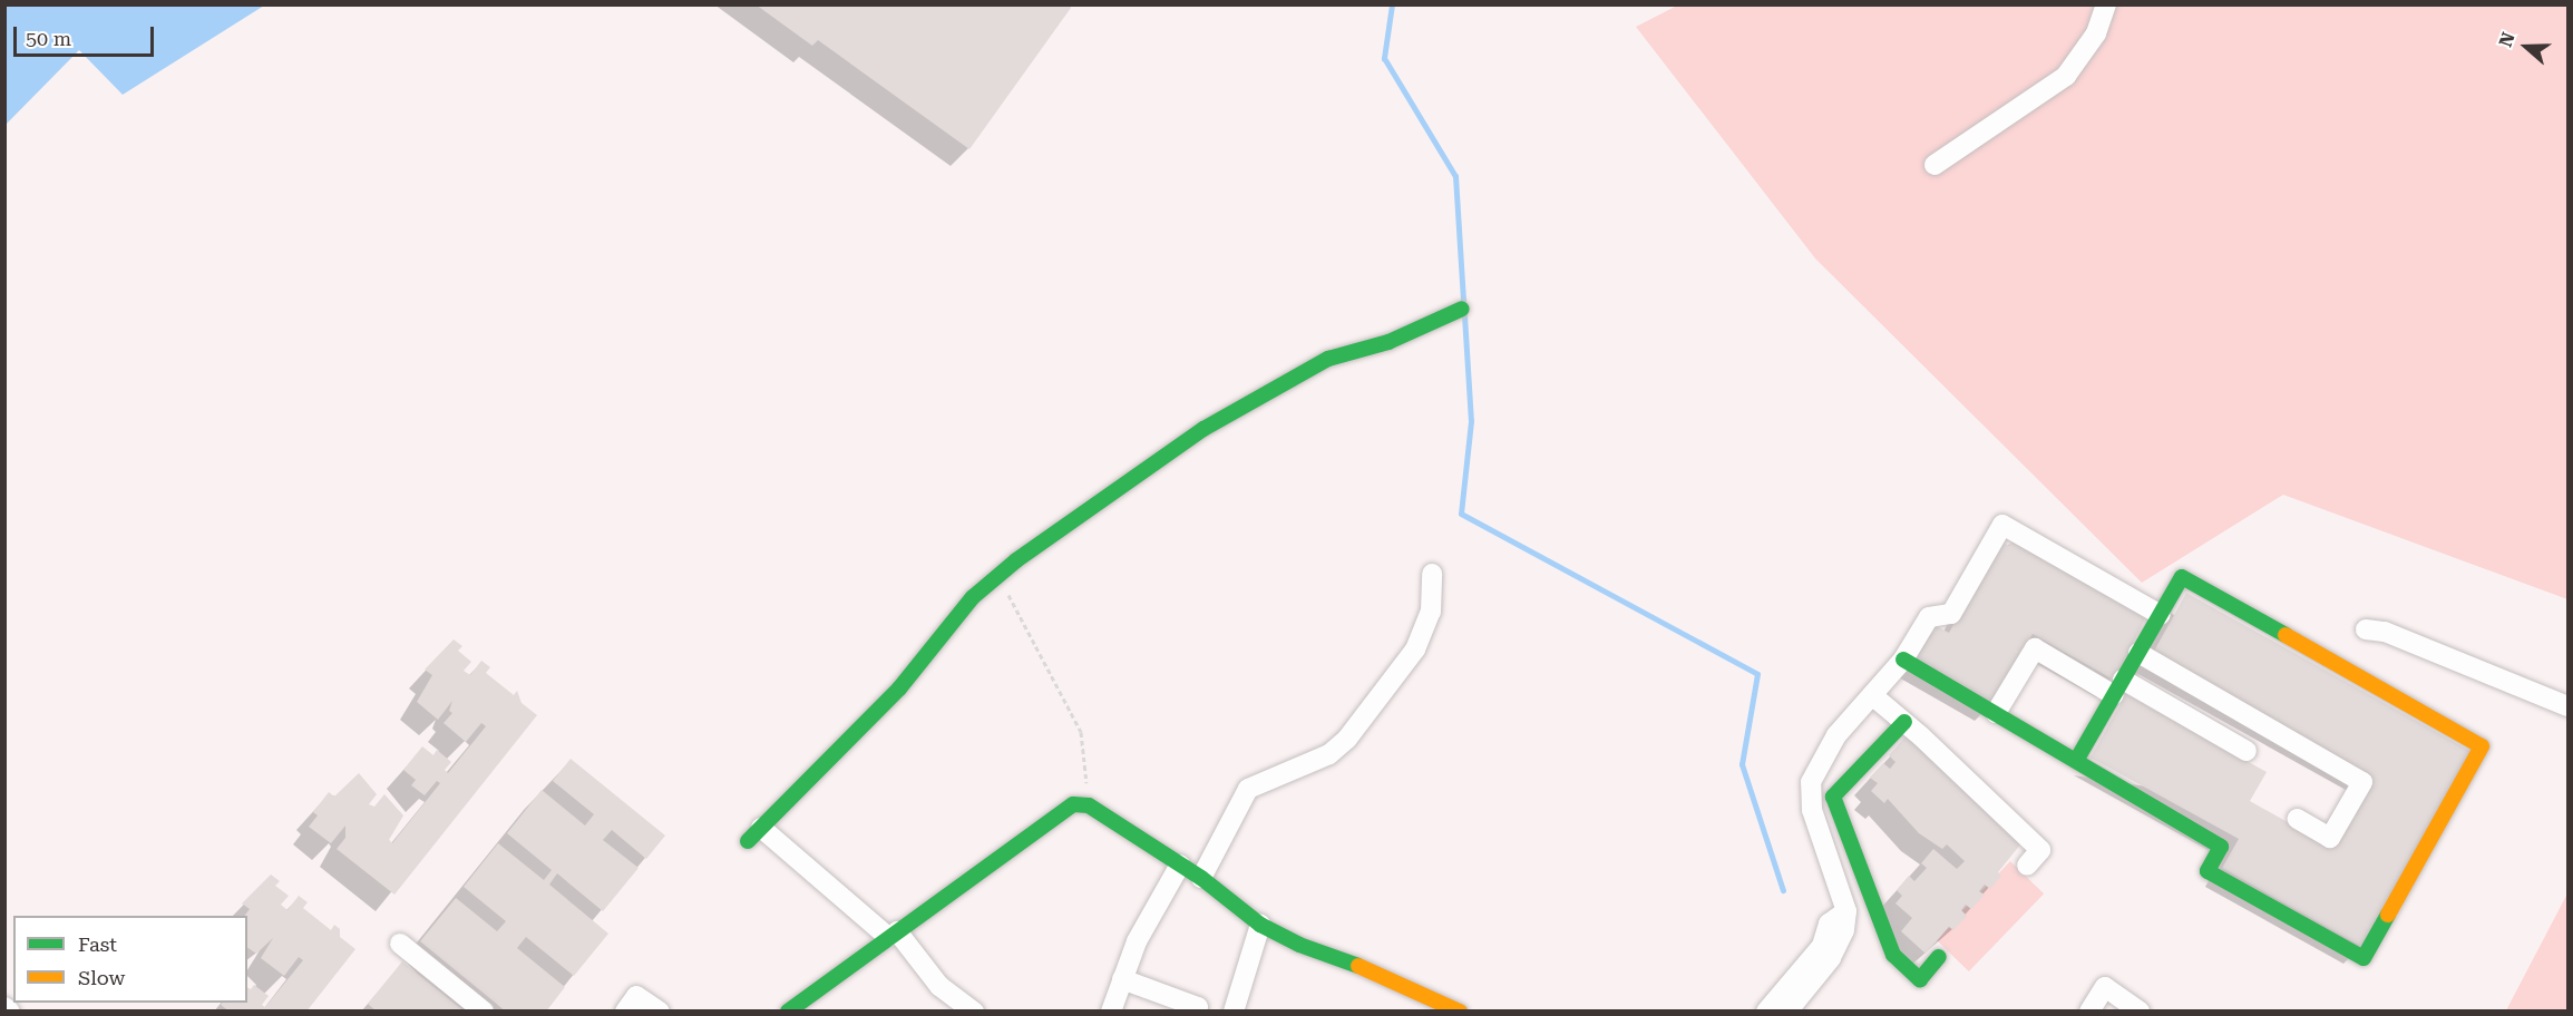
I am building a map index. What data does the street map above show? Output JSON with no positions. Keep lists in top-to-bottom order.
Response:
{
  "legend": ["Fast", "Slow"],
  "scale_bar": "50 m",
  "north": "left"
}
